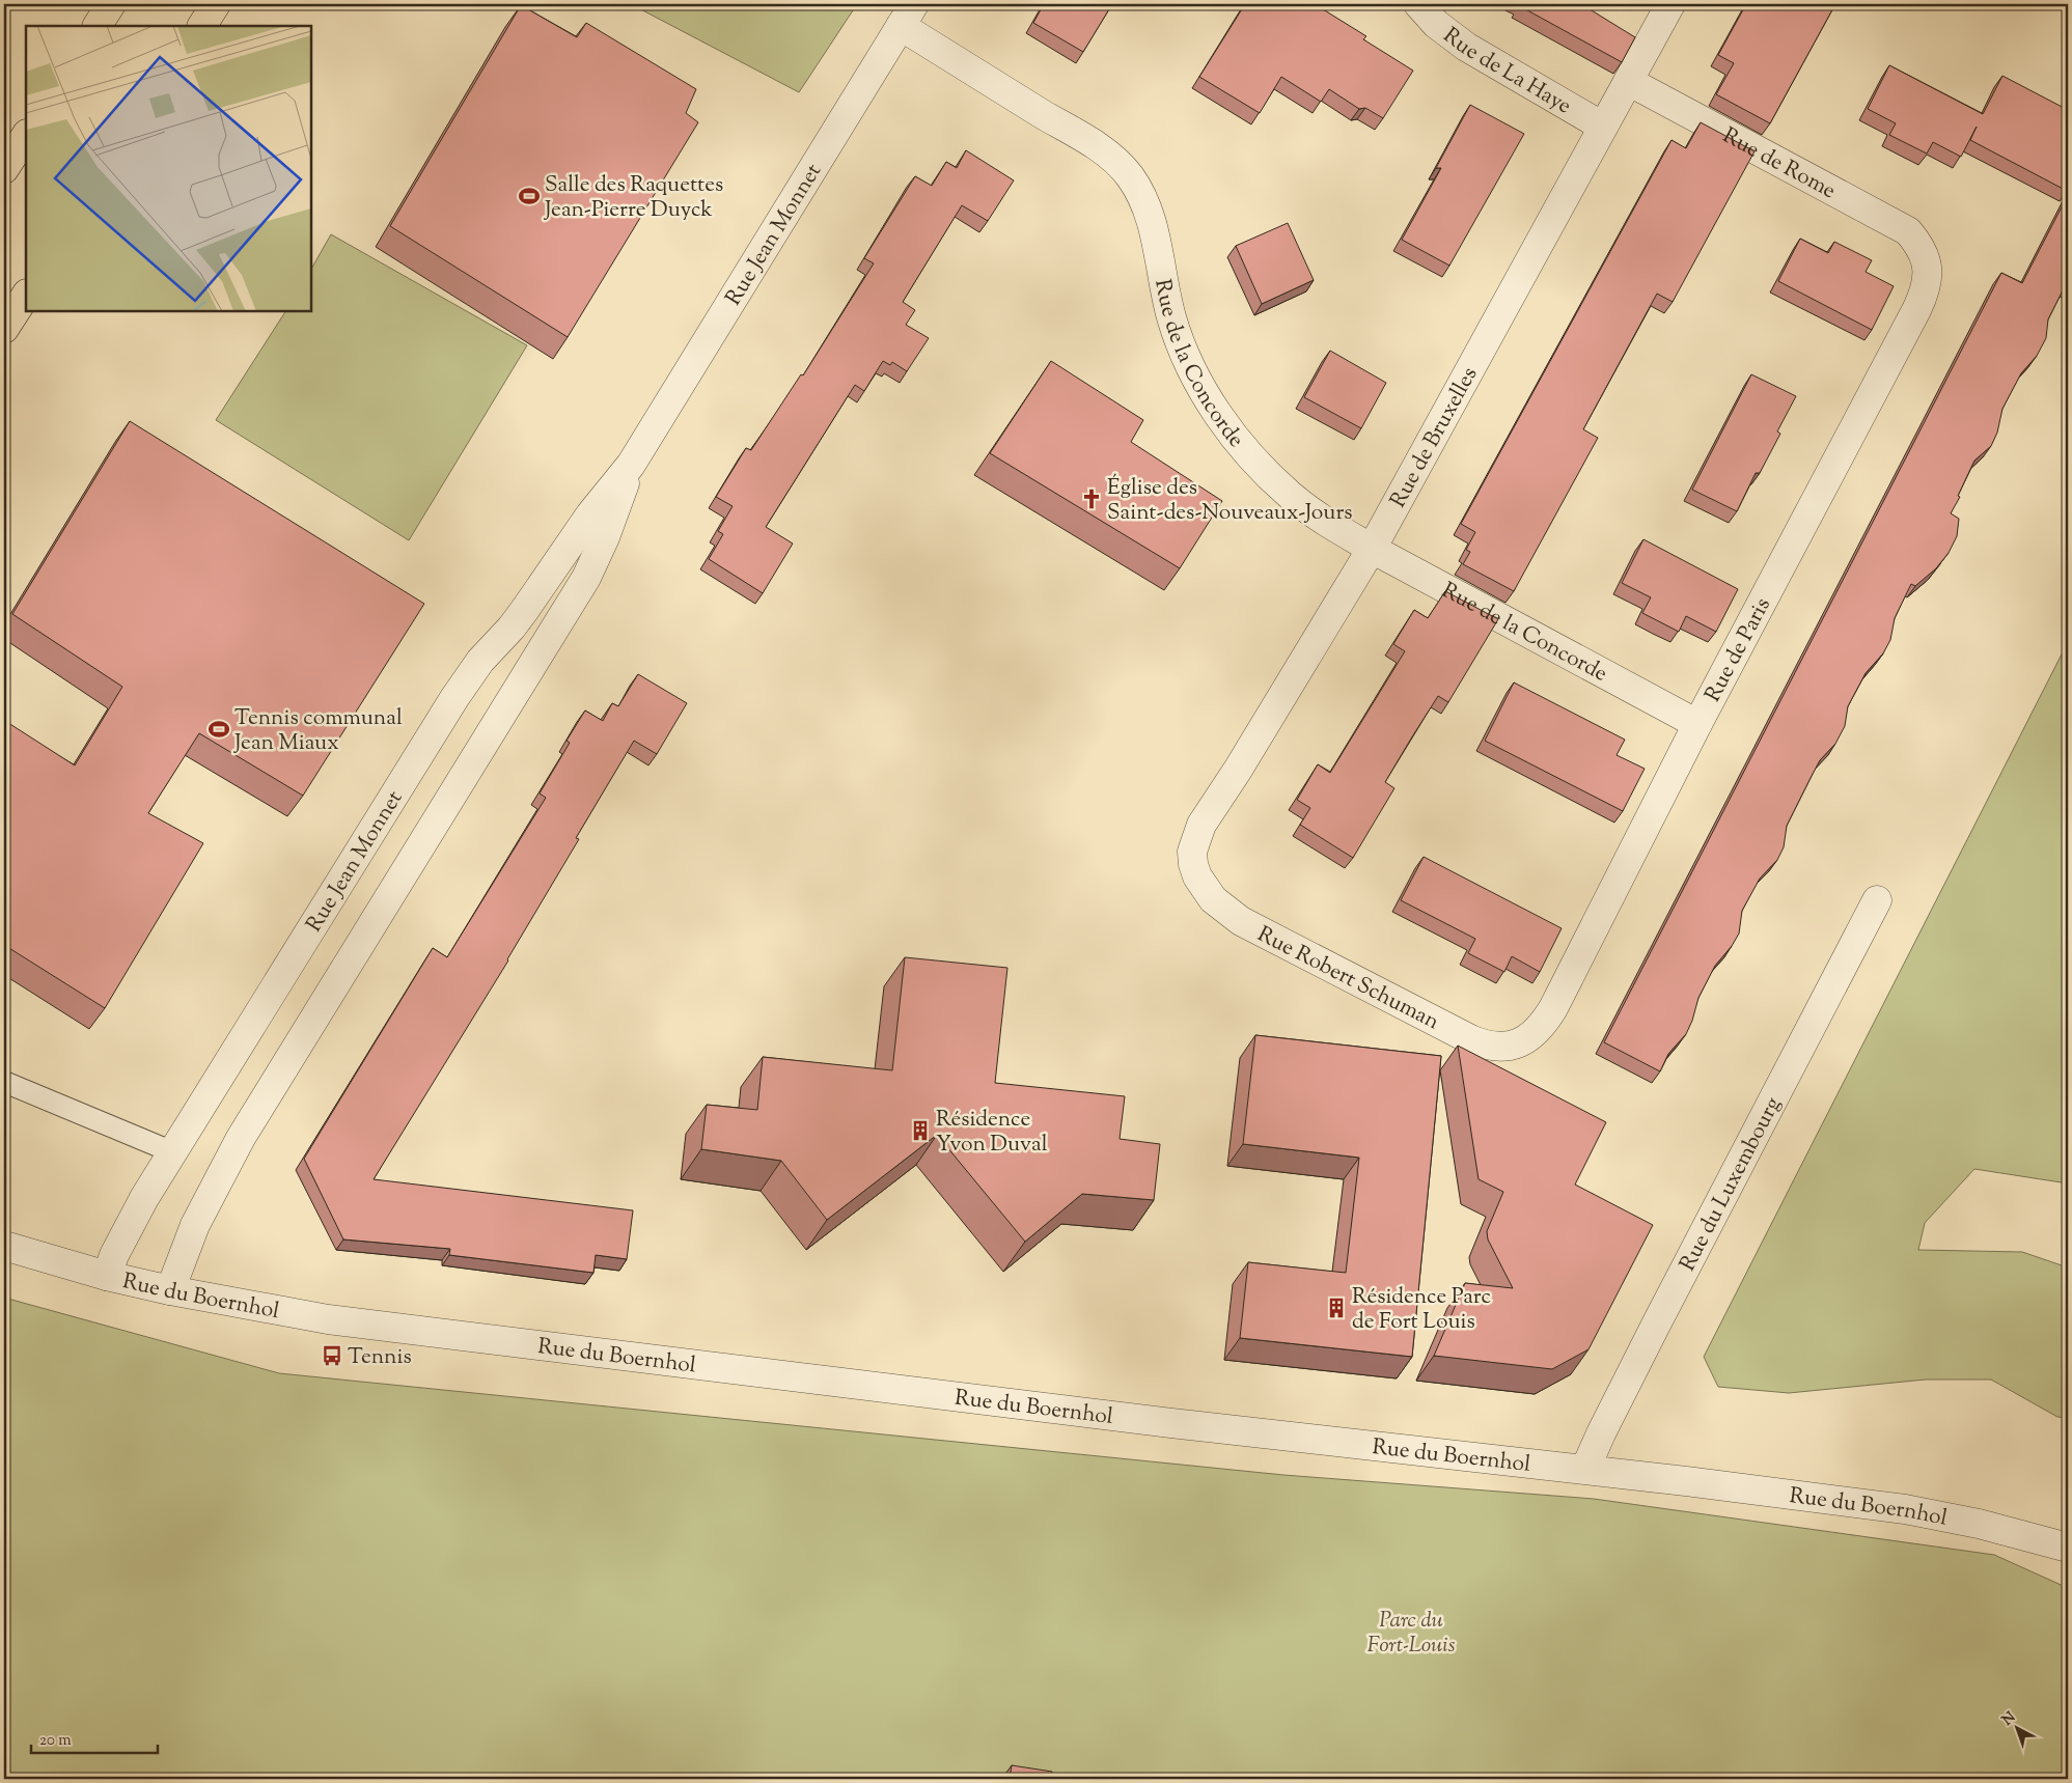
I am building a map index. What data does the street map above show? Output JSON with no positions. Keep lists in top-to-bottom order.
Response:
{
  "streets": {
    "street": [
      "Rue de La Haye",
      "Rue de Rome",
      "Rue Jean Monnet",
      "Rue de la Concorde",
      "Rue de Bruxelles",
      "Rue de Paris",
      "Rue Robert Schuman",
      "Rue du Luxembourg",
      "Rue du Boernhol"
    ]
  },
  "crossings": [
    ["Rue de La Haye", "Rue de Bruxelles"],
    ["Rue de Rome", "Rue de Bruxelles"],
    ["Rue de Rome", "Rue de Paris"],
    ["Rue Jean Monnet", "Rue de la Concorde"],
    ["Rue Jean Monnet", "Rue du Boernhol"],
    ["Rue de la Concorde", "Rue de Bruxelles"],
    ["Rue de la Concorde", "Rue de Paris"],
    ["Rue de Bruxelles", "Rue Robert Schuman"],
    ["Rue de Paris", "Rue Robert Schuman"],
    ["Rue du Luxembourg", "Rue du Boernhol"]
  ],
  "parks": ["Parc du Fort-Louis"],
  "places": {
    "sports": ["Salle des Raquettes Jean-Pierre Duyck", "Tennis communal Jean Miaux"],
    "church": ["Église des Saint-des-Nouveaux-Jours"],
    "building": ["Résidence Yvon Duval", "Résidence Parc de Fort Louis"],
    "bus stop": ["Tennis"]
  },
  "scale_bar": "20 m",
  "north": "top left"
}
